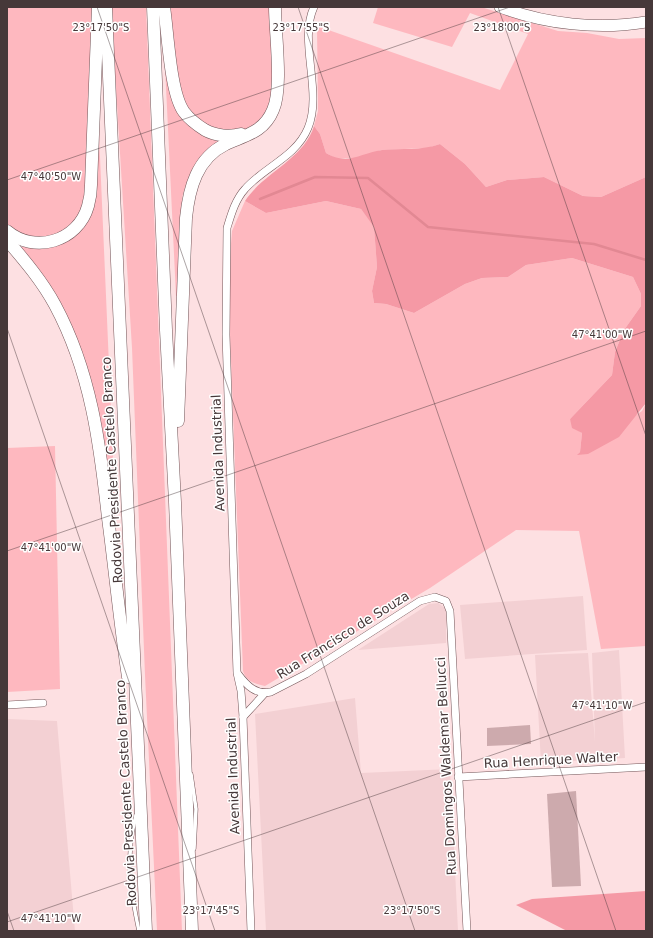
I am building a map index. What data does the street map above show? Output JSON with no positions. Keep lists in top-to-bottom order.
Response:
{
  "streets": {
    "highway": ["Rodovia Presidente Castelo Branco"],
    "street": [
      "Avenida Industrial",
      "Rua Francisco de Souza",
      "Rua Henrique Walter",
      "Rua Domingos Waldemar Bellucci"
    ]
  },
  "crossings": [
    ["Rua Francisco de Souza", "Rua Domingos Waldemar Bellucci"],
    ["Rua Henrique Walter", "Rua Domingos Waldemar Bellucci"]
  ],
  "coordinates": [
    "23°17'50\"S",
    "23°17'55\"S",
    "23°18'00\"S",
    "47°40'50\"W",
    "47°41'00\"W",
    "47°41'10\"W",
    "23°17'45\"S"
  ]
}
